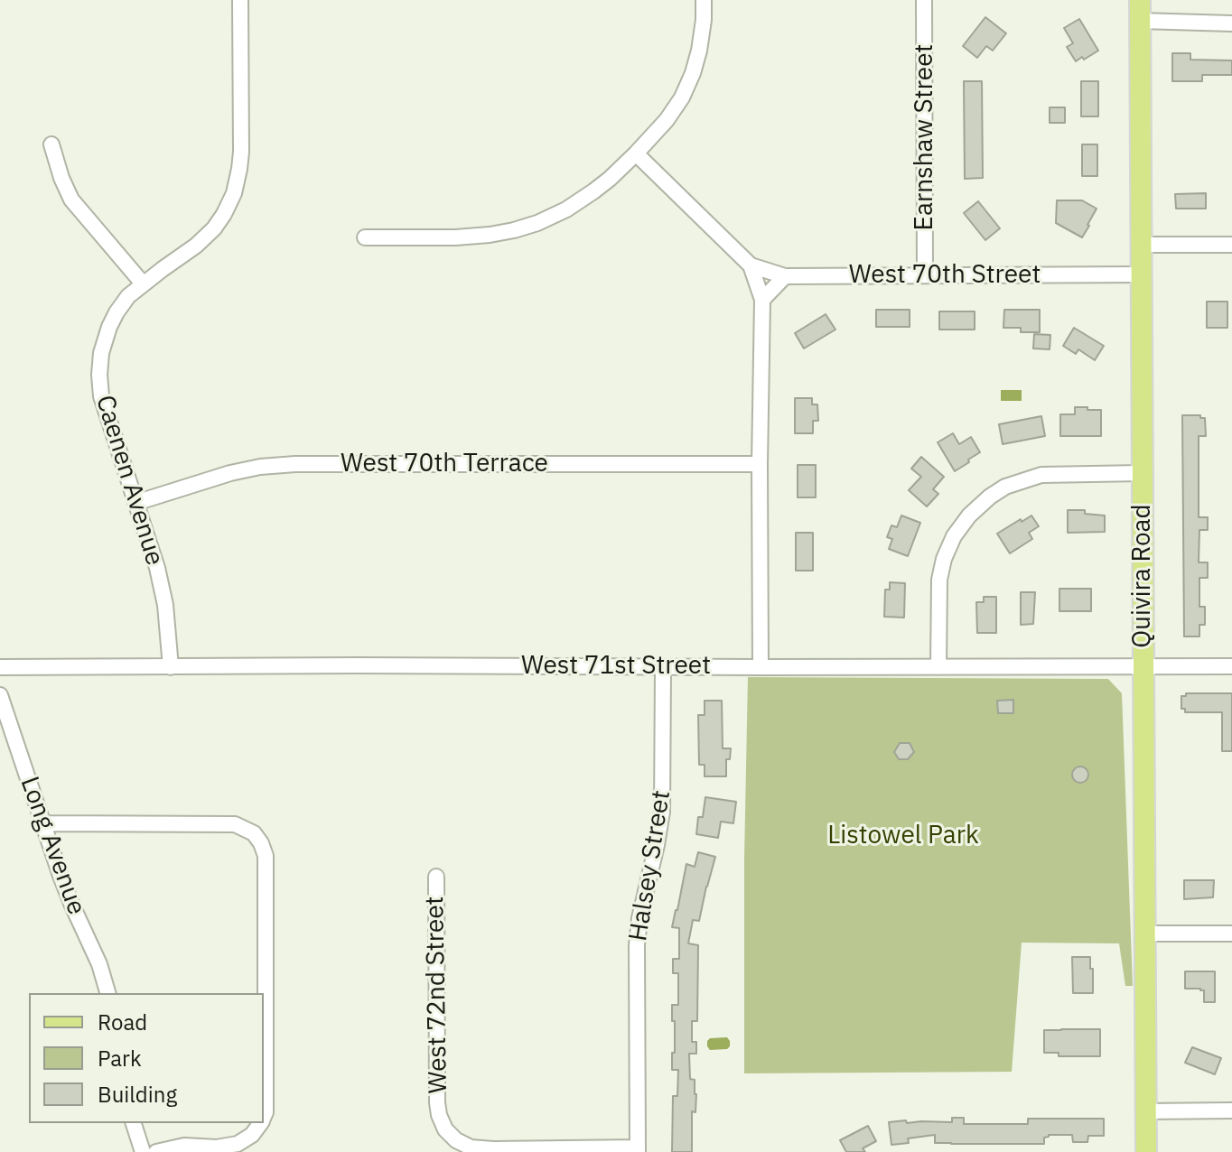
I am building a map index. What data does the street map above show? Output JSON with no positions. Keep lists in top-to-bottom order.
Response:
{
  "streets": {
    "main road": ["Quivira Road"],
    "street": [
      "Earnshaw Street",
      "West 70th Street",
      "West 70th Terrace",
      "Caenen Avenue",
      "West 71st Street",
      "Long Avenue",
      "Halsey Street",
      "West 72nd Street"
    ]
  },
  "crossings": [
    ["Earnshaw Street", "West 70th Street"],
    ["West 70th Street", "Quivira Road"],
    ["West 70th Terrace", "Caenen Avenue"],
    ["Caenen Avenue", "West 71st Street"],
    ["Quivira Road", "West 71st Street"],
    ["West 71st Street", "Halsey Street"],
    ["Halsey Street", "West 72nd Street"]
  ],
  "parks": ["Listowel Park"],
  "legend": ["Road", "Park", "Building"]
}
